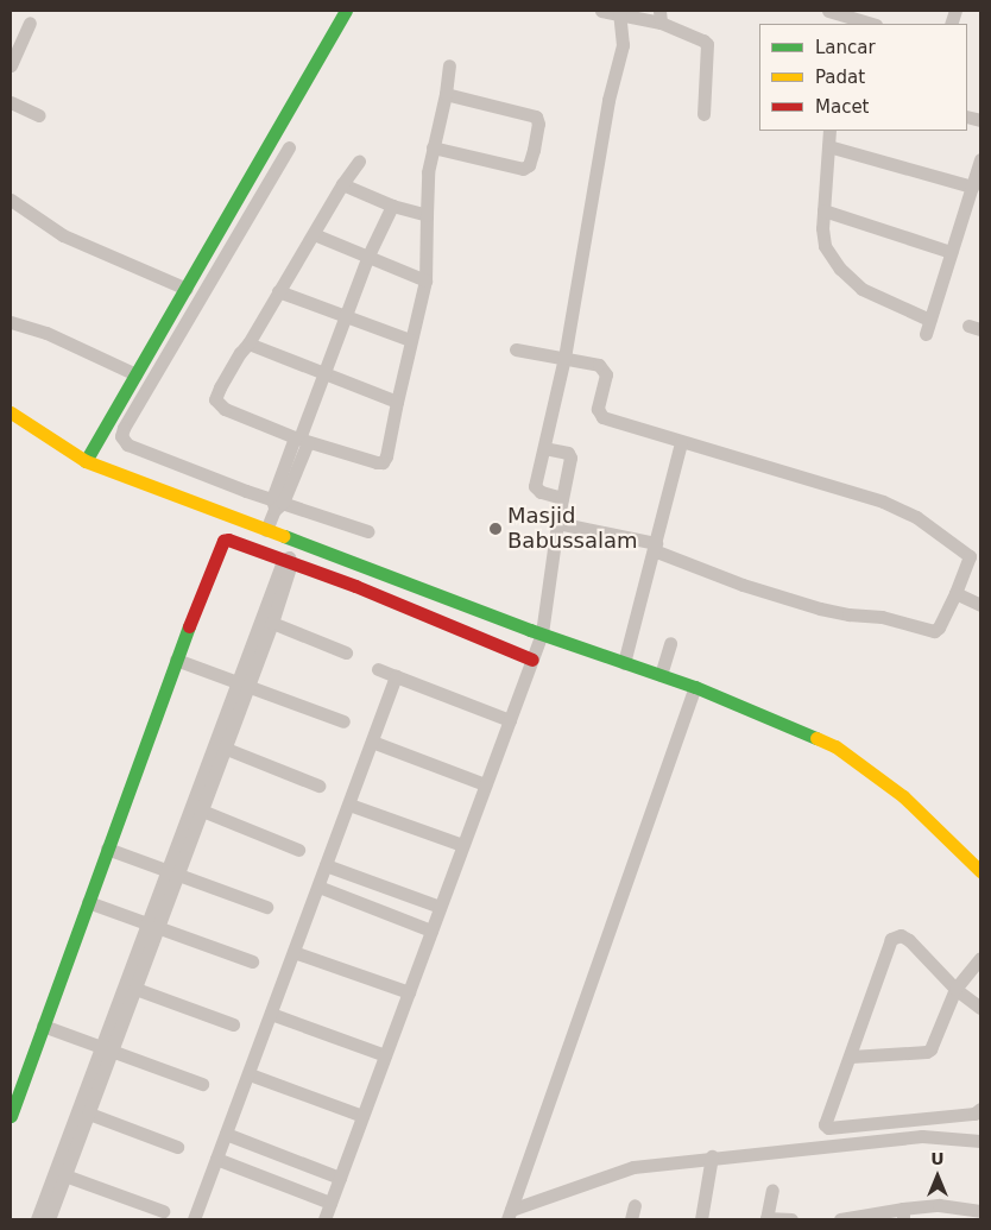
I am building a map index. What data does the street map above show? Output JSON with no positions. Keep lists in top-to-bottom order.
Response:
{
  "places": ["Masjid Babussalam"],
  "legend": ["Lancar", "Padat", "Macet"],
  "north": "top"
}
